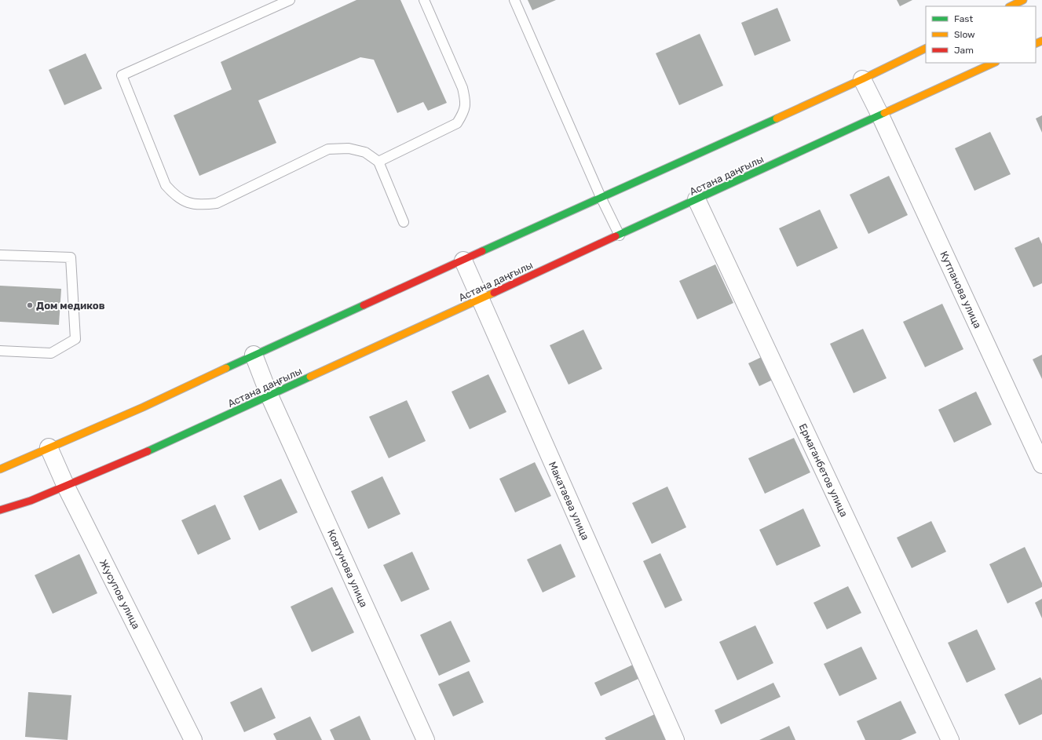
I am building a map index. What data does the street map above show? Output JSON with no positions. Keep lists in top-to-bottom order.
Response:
{
  "streets": {
    "street": [
      "Астана даңғылы",
      "Кутпанова улица",
      "Ермаганбетов улица",
      "Макатаева улица",
      "Ковтунова улица",
      "Жусупов улица"
    ]
  },
  "crossings": [
    ["Астана даңғылы", "Кутпанова улица"],
    ["Астана даңғылы", "Ермаганбетов улица"],
    ["Астана даңғылы", "Макатаева улица"],
    ["Астана даңғылы", "Ковтунова улица"],
    ["Астана даңғылы", "Жусупов улица"]
  ],
  "places": ["Дом медиков"],
  "legend": ["Fast", "Slow", "Jam"]
}
